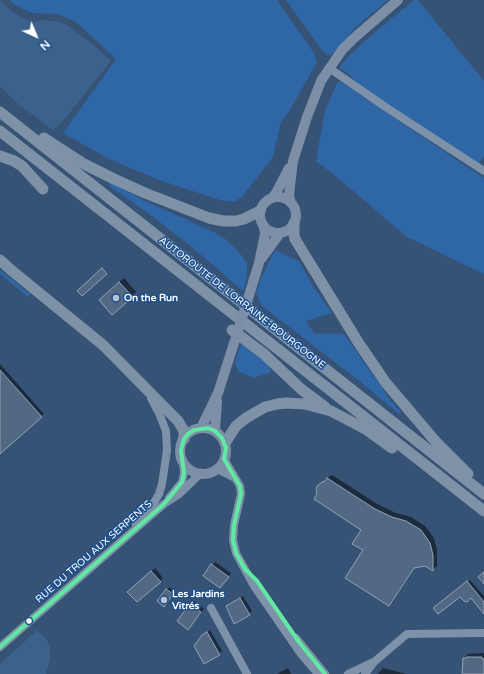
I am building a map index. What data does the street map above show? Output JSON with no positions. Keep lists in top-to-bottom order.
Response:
{
  "streets": {
    "highway": ["AUTOROUTE DE LORRAINE-BOURGOGNE"],
    "street": ["RUE DU TROU AUX SERPENTS"]
  },
  "places": ["On the Run", "Les Jardins Vitrés"],
  "north": "bottom right"
}
